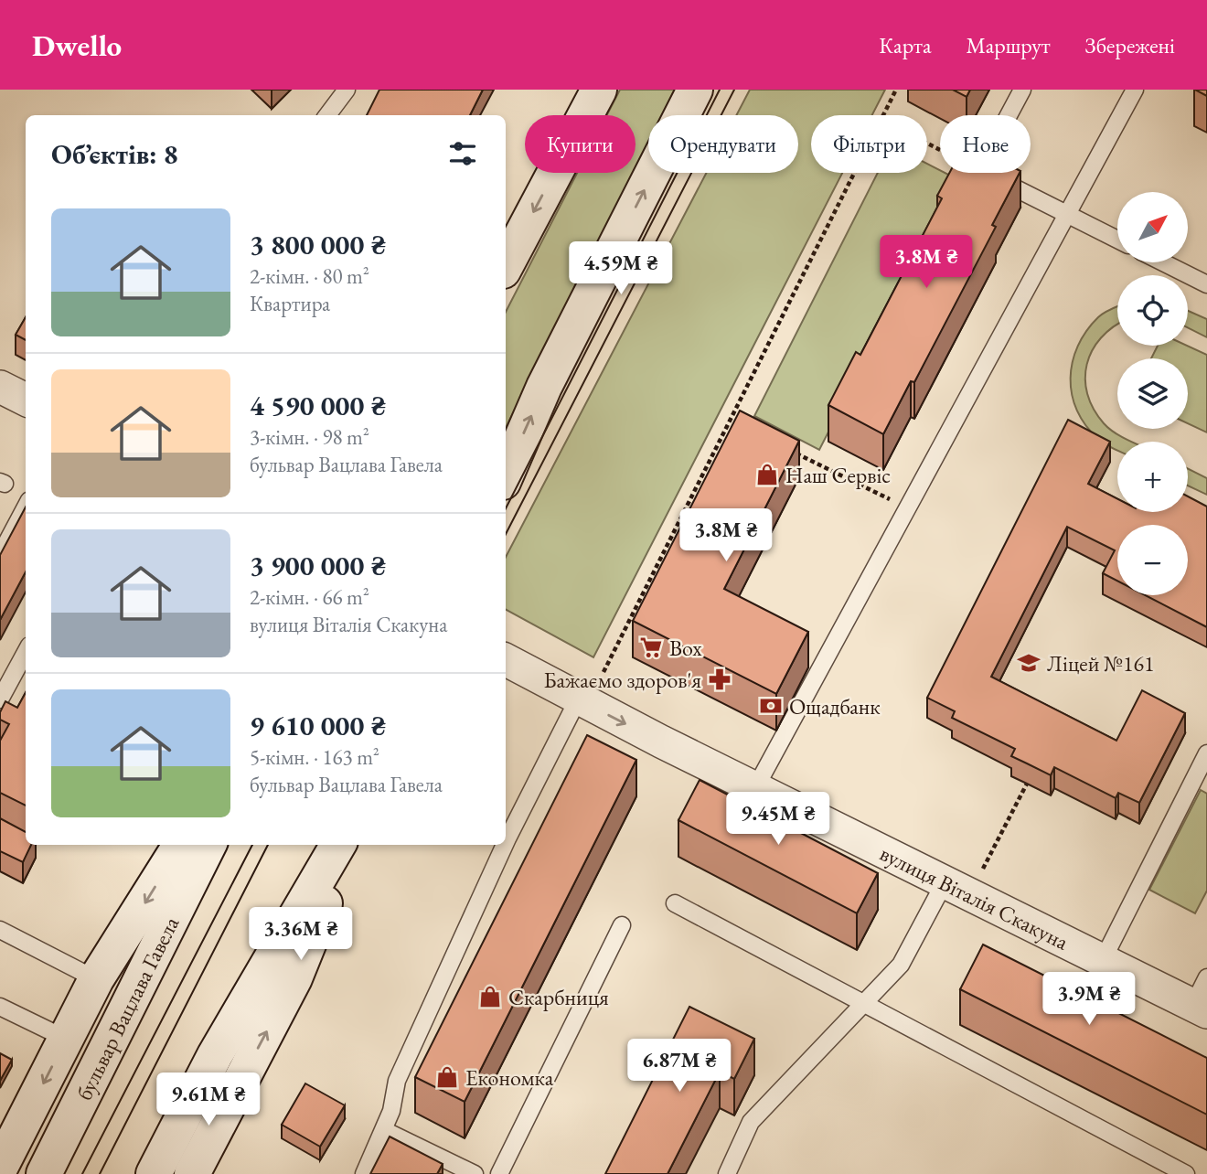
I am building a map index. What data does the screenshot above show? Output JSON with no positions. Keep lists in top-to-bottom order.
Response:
{
  "streets": {
    "main road": ["бульвар Вацлава Гавела"],
    "street": ["вулиця Віталія Скакуна"]
  },
  "places": {
    "shop": ["Наш Сервіс", "Скарбниця", "Економка"],
    "supermarket": ["Box"],
    "school or university": ["Ліцей №161"],
    "pharmacy": ["Бажаємо здоров'я"],
    "bank": ["Ощадбанк"]
  },
  "north": "top right",
  "page": {
    "header": "Dwello",
    "nav": ["Карта", "Маршрут", "Збережені"],
    "chip": [
      "Купити",
      "Орендувати",
      "Фільтри",
      "Нове"
    ],
    "heading": "Об’єктів: 8",
    "map_buttons": ["+", "−"],
    "list": [
      {
        "name": "3 800 000 ₴",
        "note": "2-кімн. · 80 m² · Квартира"
      },
      {
        "name": "4 590 000 ₴",
        "note": "3-кімн. · 98 m² · бульвар Вацлава Гавела"
      },
      {
        "name": "3 900 000 ₴",
        "note": "2-кімн. · 66 m² · вулиця Віталія Скакуна"
      },
      {
        "name": "9 610 000 ₴",
        "note": "5-кімн. · 163 m² · бульвар Вацлава Гавела"
      }
    ],
    "price": [
      "3.8M ₴",
      "4.59M ₴",
      "3.8M ₴",
      "9.45M ₴",
      "3.36M ₴",
      "3.9M ₴",
      "6.87M ₴",
      "9.61M ₴"
    ]
  }
}
